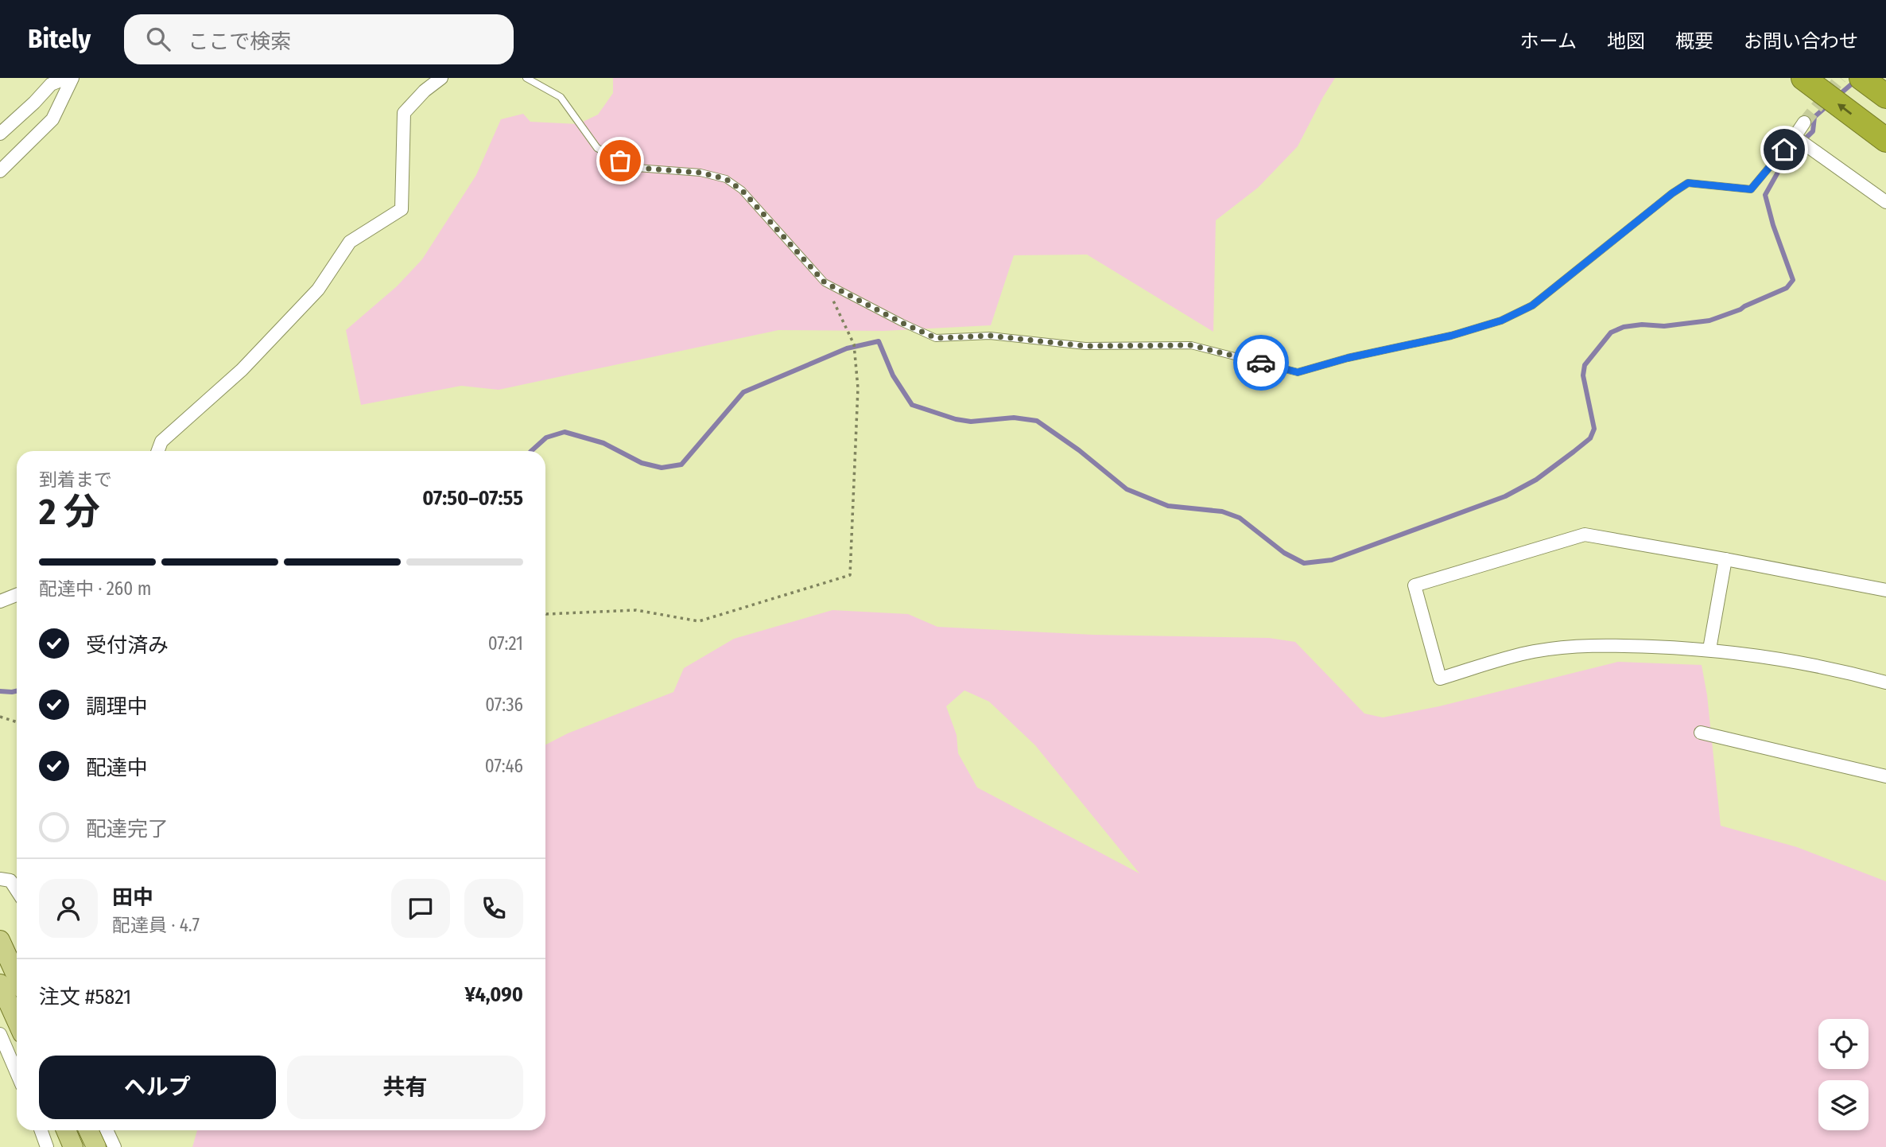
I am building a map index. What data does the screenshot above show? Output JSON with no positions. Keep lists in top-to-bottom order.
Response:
{
  "page": {
    "header": "Bitely",
    "search": "ここで検索",
    "nav": [
      "ホーム",
      "地図",
      "概要",
      "お問い合わせ"
    ],
    "heading": ["2 分", "到着まで", "07:50–07:55"],
    "panel": [
      "田中",
      "配達員 · 4.7",
      "注文 #5821",
      "¥4,090"
    ],
    "bar": "配達中 · 260 m",
    "list": [
      ["受付済み", "07:21"],
      ["調理中", "07:36"],
      ["配達中", "07:46"],
      "配達完了"
    ],
    "buttons": ["ヘルプ", "共有"]
  }
}
